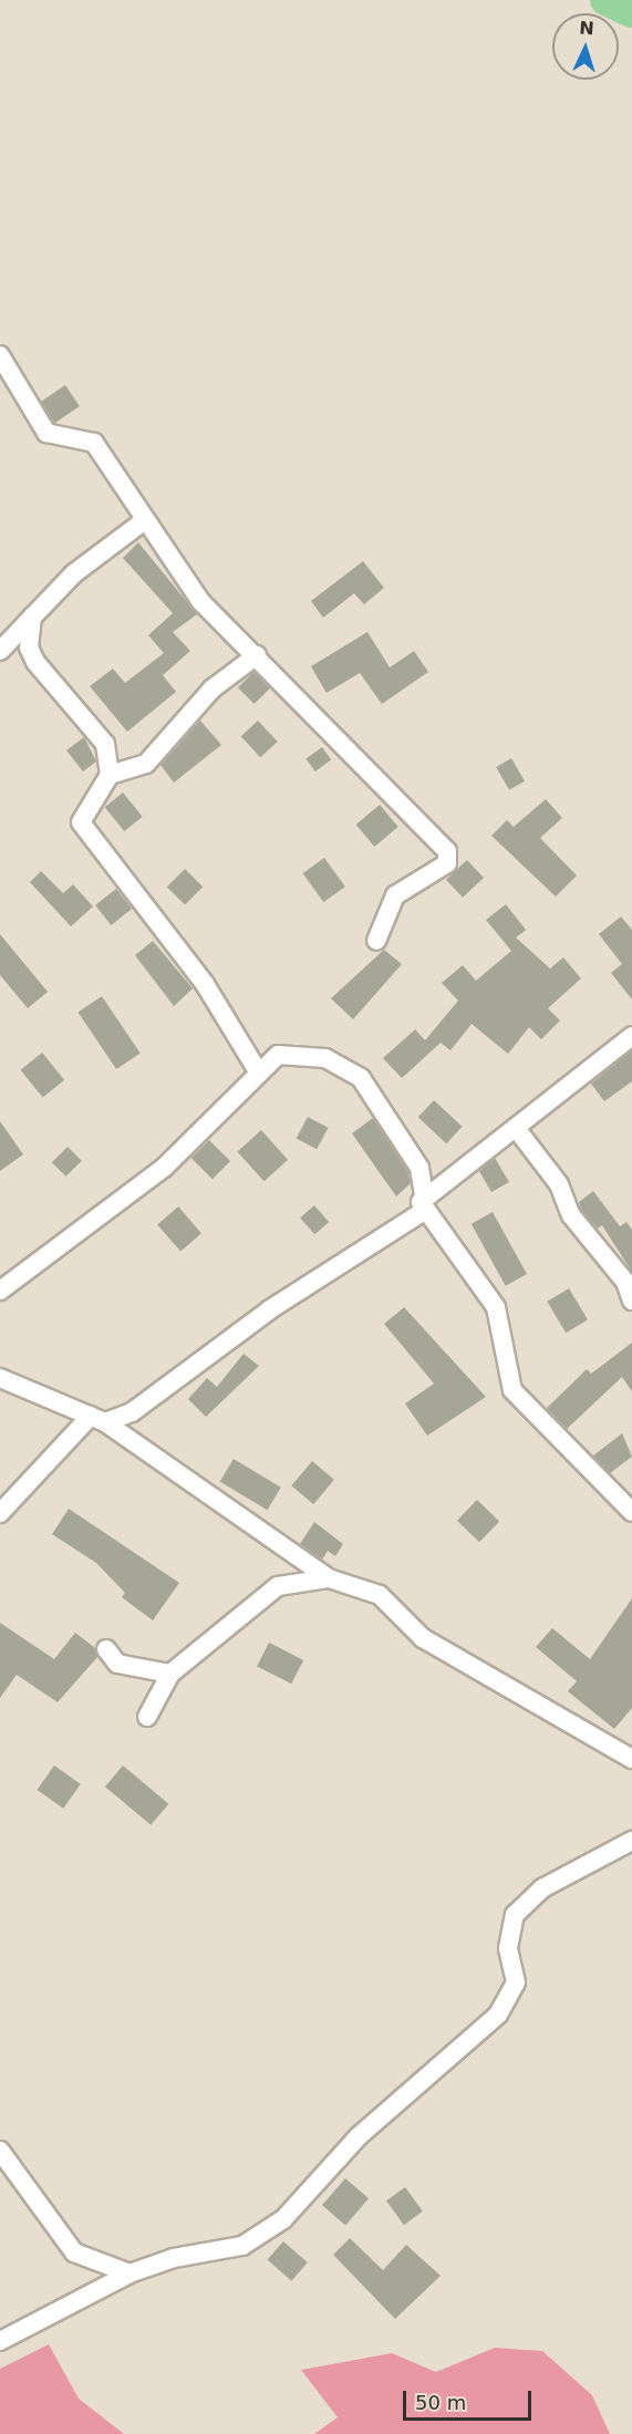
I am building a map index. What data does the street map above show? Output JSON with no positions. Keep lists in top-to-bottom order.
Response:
{
  "scale_bar": "50 m",
  "north": "top"
}
